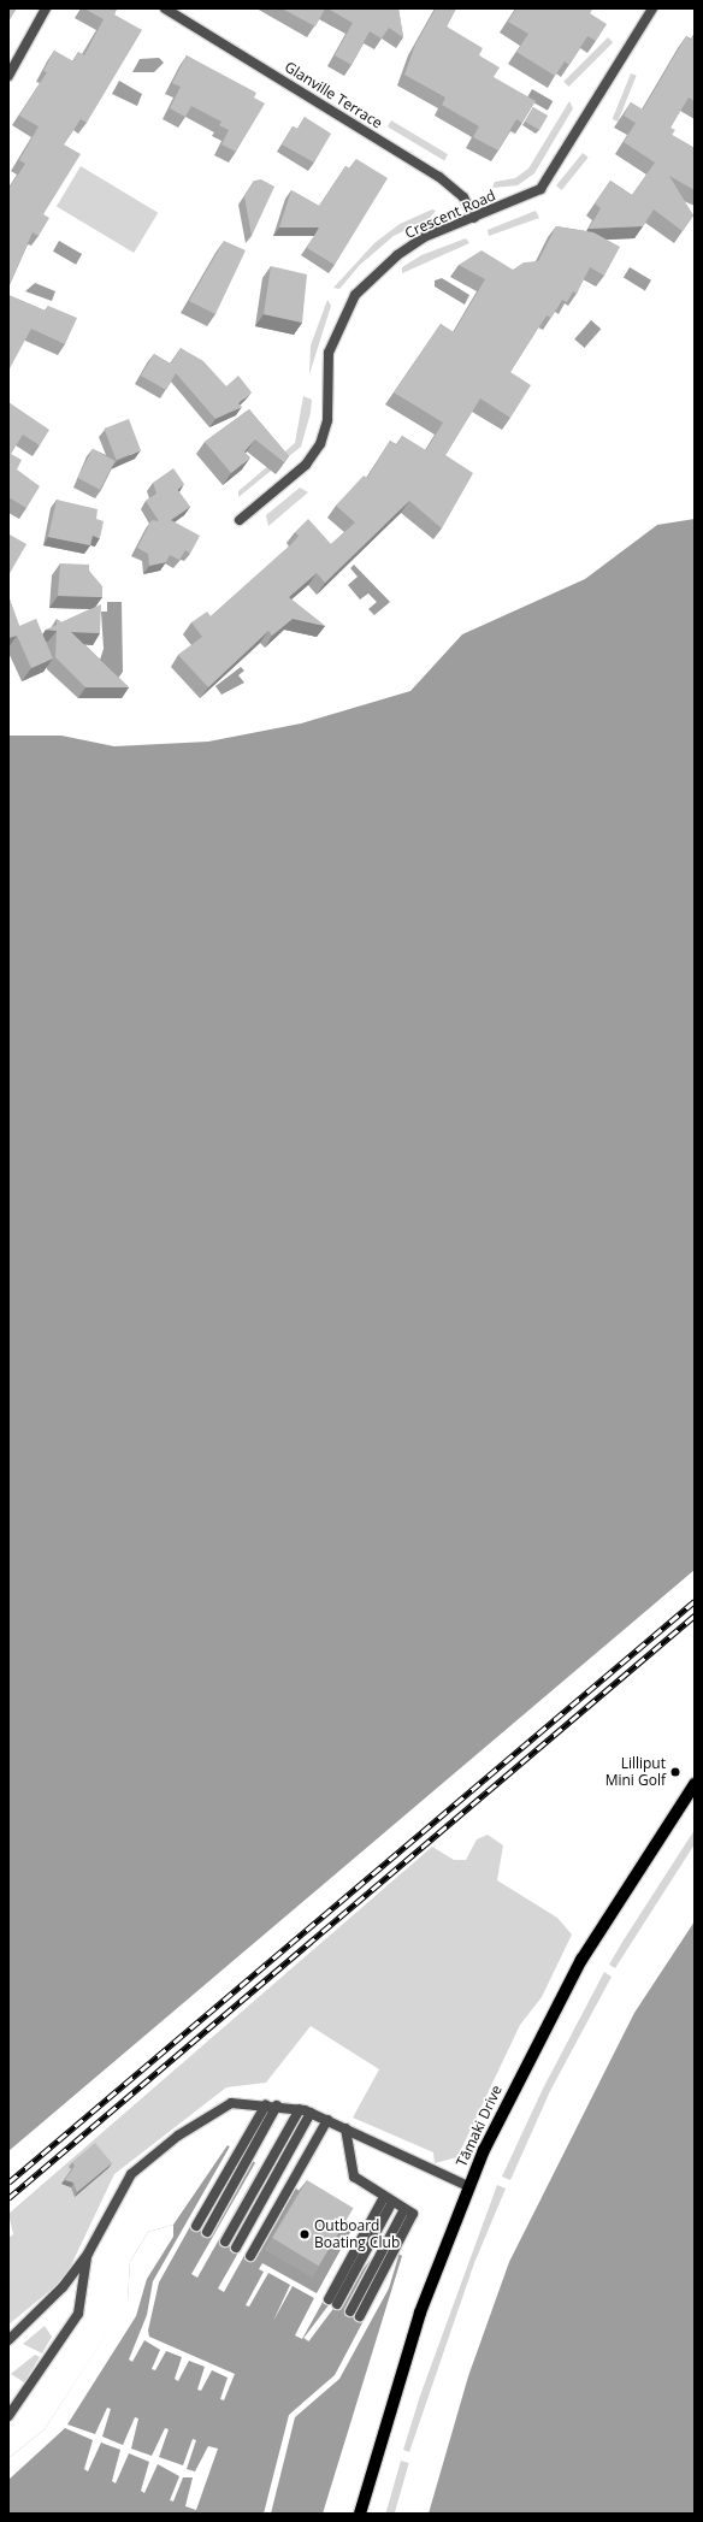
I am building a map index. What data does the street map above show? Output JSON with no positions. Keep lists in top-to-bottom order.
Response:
{
  "streets": {
    "main road": ["Tāmaki Drive"],
    "street": ["Glanville Terrace", "Crescent Road"]
  },
  "crossings": [
    ["Glanville Terrace", "Crescent Road"]
  ],
  "places": ["Lilliput Mini Golf", "Outboard Boating Club"]
}
